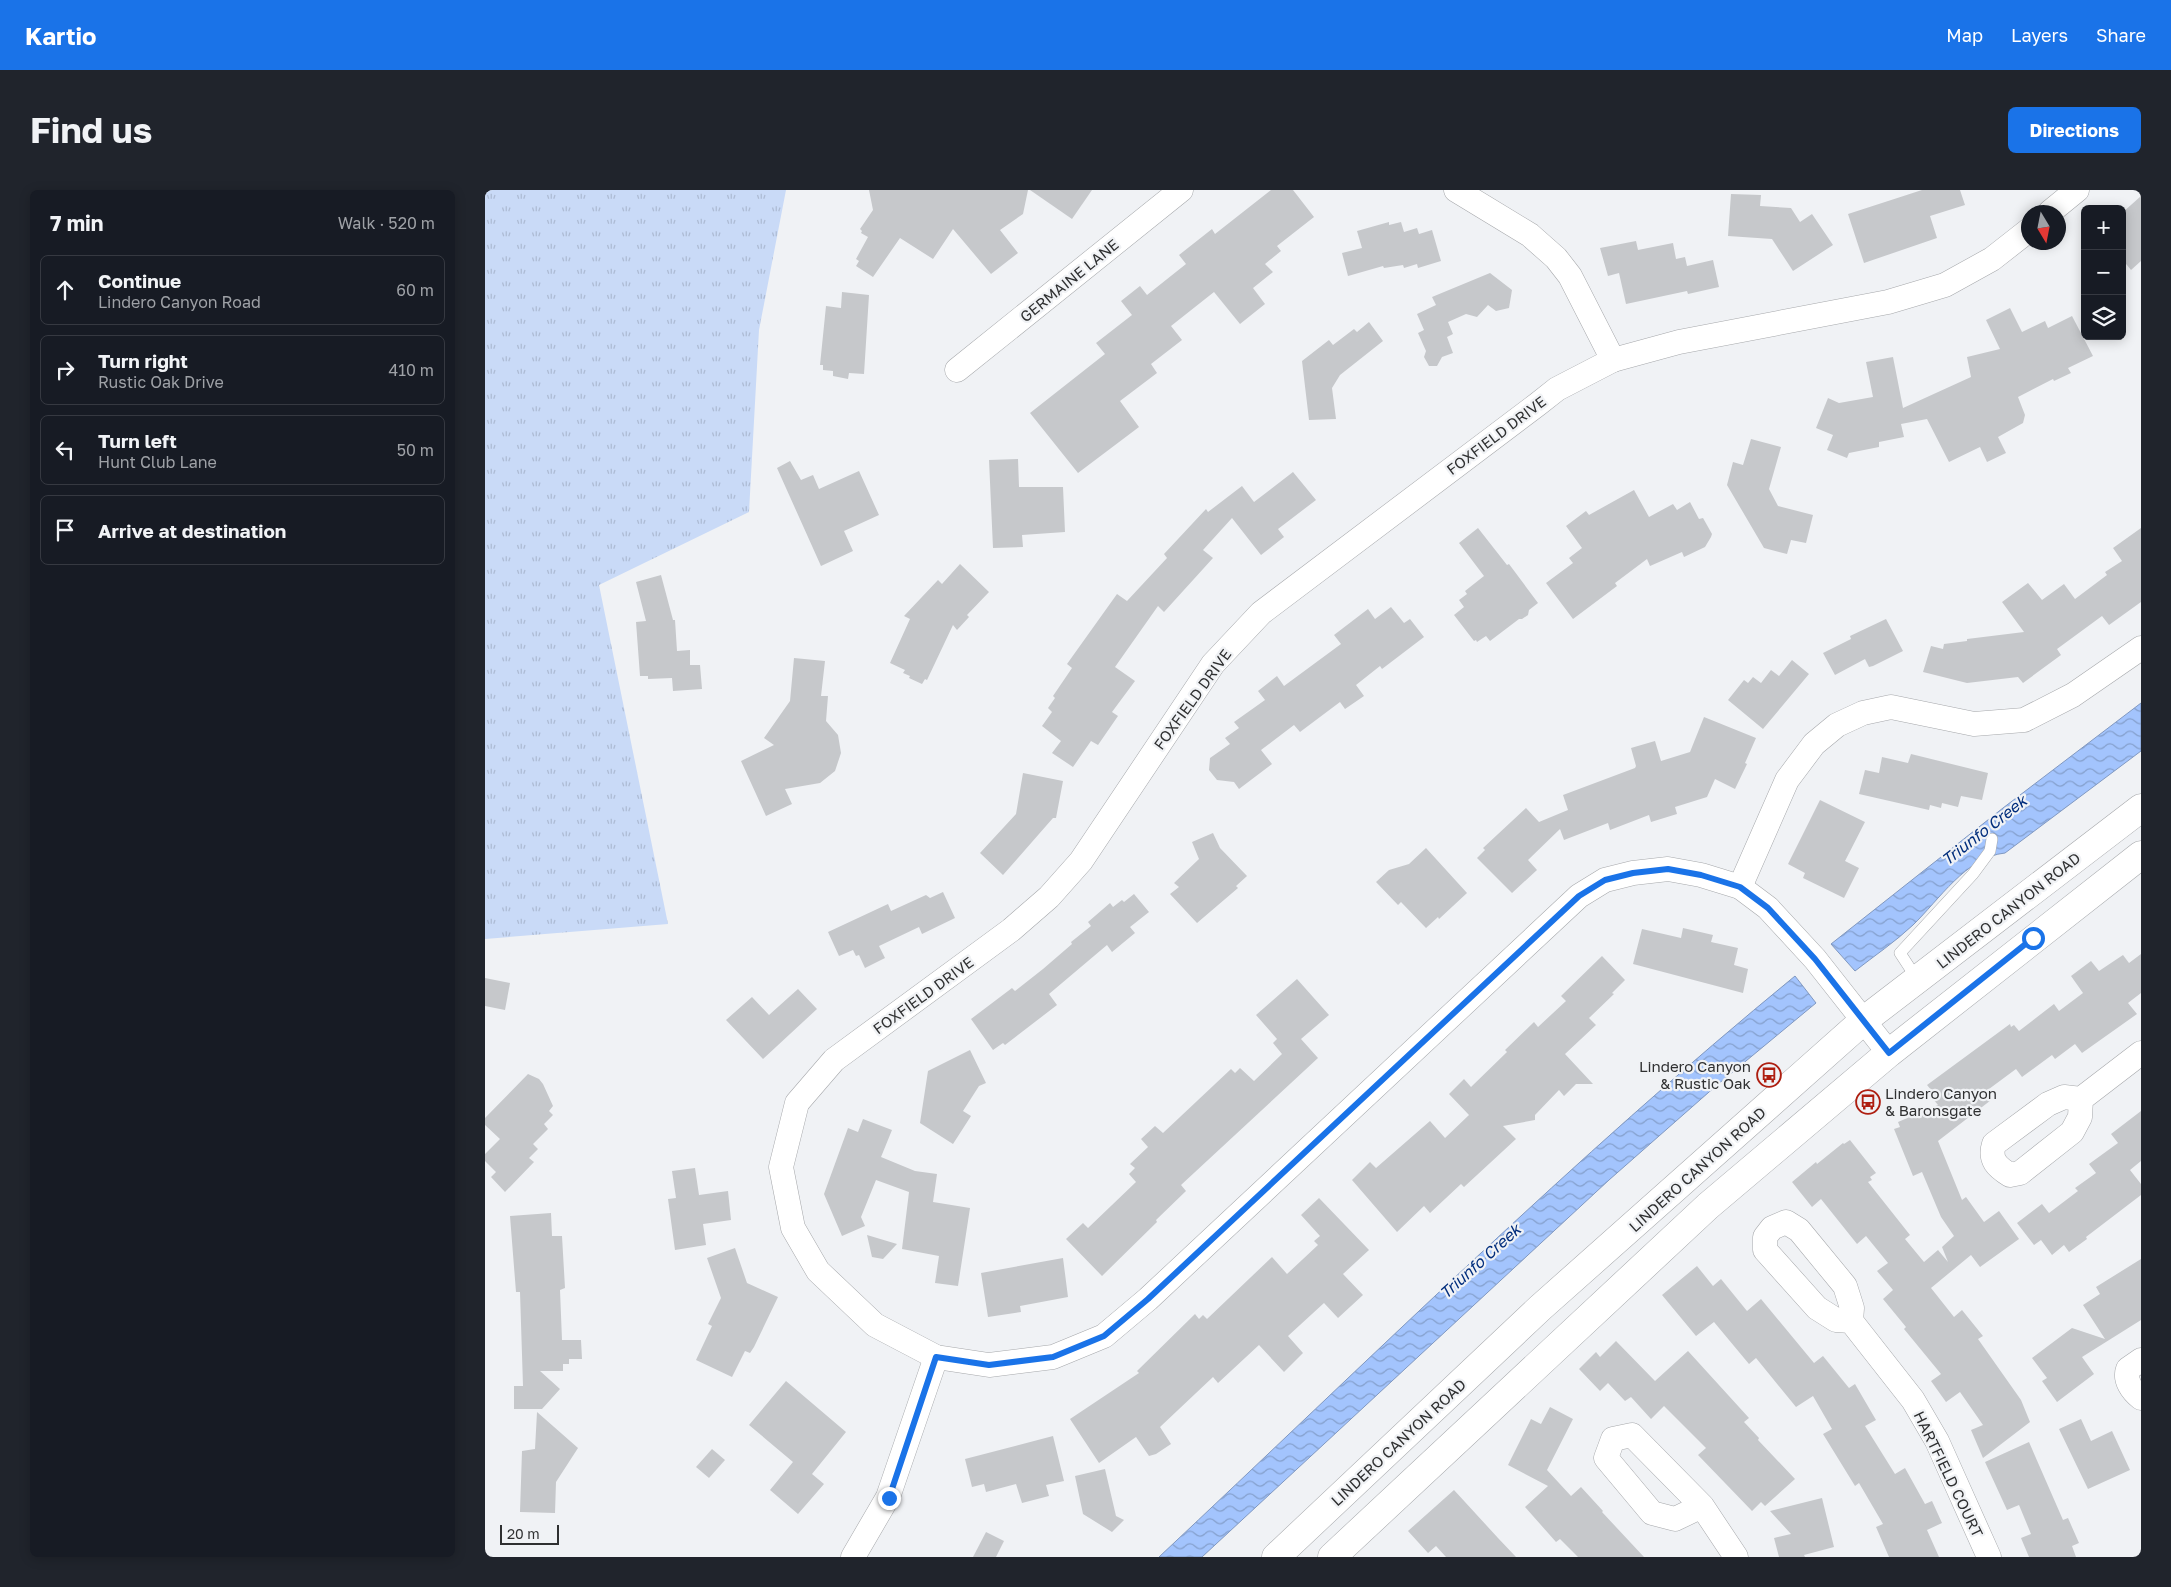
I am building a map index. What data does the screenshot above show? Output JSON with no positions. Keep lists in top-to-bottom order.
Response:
{
  "streets": {
    "street": [
      "GERMAINE LANE",
      "FOXFIELD DRIVE",
      "LINDERO CANYON ROAD",
      "HARTFIELD COURT"
    ]
  },
  "crossings": [
    ["FOXFIELD DRIVE", "LINDERO CANYON ROAD"]
  ],
  "water": ["Triunfo Creek"],
  "places": {
    "bus stop": ["Lindero Canyon & Rustic Oak", "Lindero Canyon & Baronsgate"]
  },
  "scale_bar": "20 m",
  "north": "bottom",
  "page": {
    "header": "Kartio",
    "nav": ["Map", "Layers", "Share"],
    "buttons": "Directions",
    "title": "Find us",
    "heading": ["7 min", "Walk · 520 m"],
    "map_buttons": ["+", "−"],
    "list": [
      ["Continue", "Lindero Canyon Road", "60 m"],
      ["Turn right", "Rustic Oak Drive", "410 m"],
      ["Turn left", "Hunt Club Lane", "50 m"],
      "Arrive at destination"
    ],
    "scale": "20 m"
  }
}
